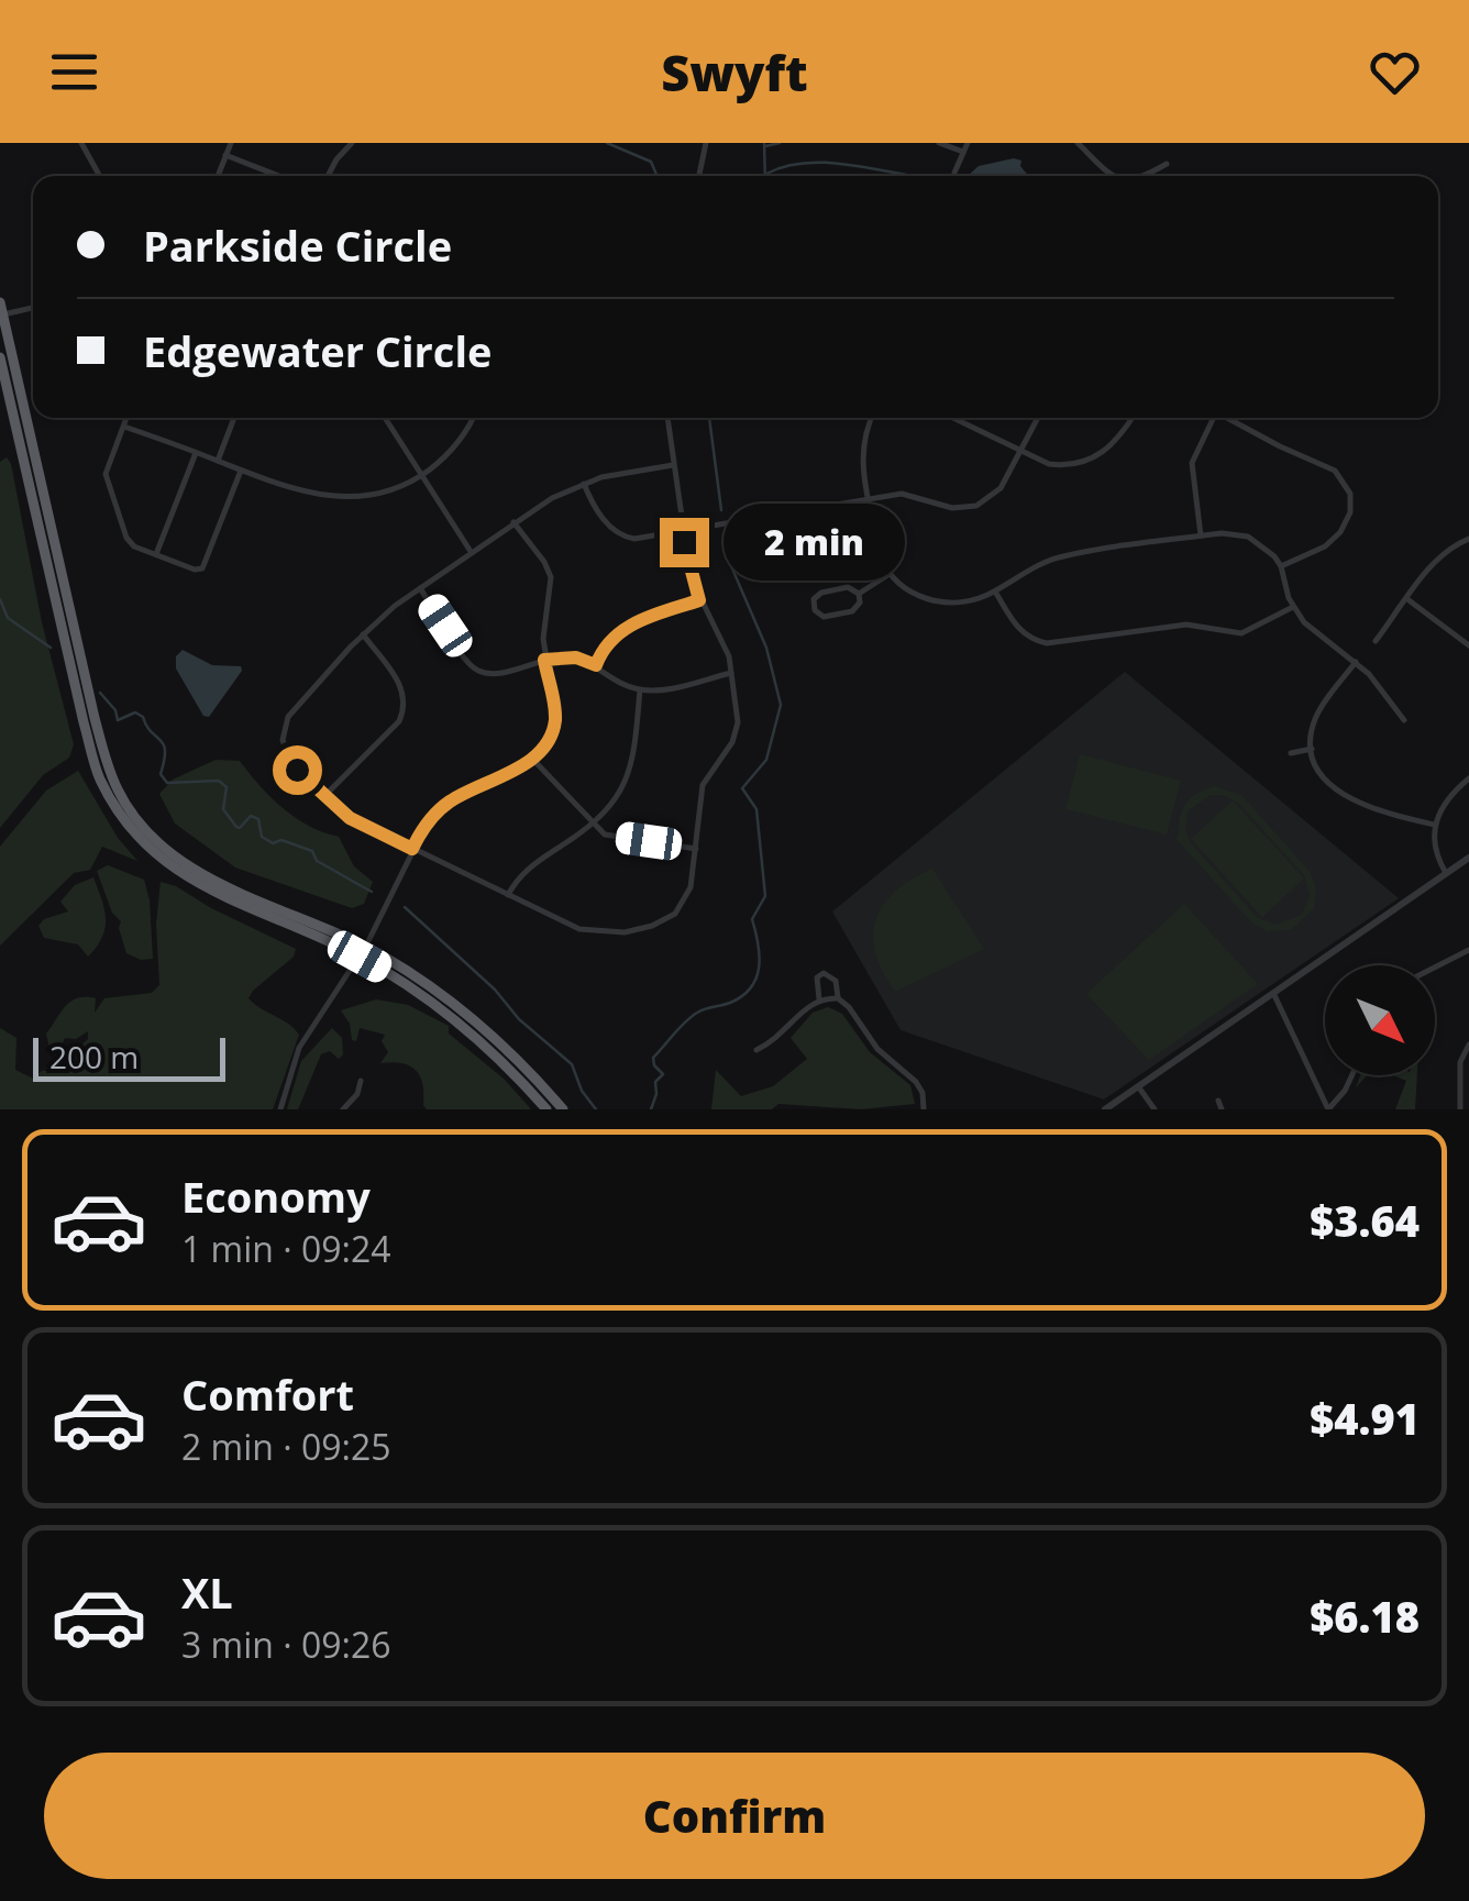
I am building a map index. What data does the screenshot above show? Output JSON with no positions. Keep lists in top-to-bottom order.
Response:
{
  "scale_bar": "200 m",
  "north": "bottom right",
  "page": {
    "header": "Swyft",
    "banner": ["Parkside Circle", "Edgewater Circle"],
    "bubble": "2 min",
    "scale": "200 m",
    "list": [
      {
        "name": "Economy",
        "note": "1 min · 09:24",
        "value": "$3.64"
      },
      {
        "name": "Comfort",
        "note": "2 min · 09:25",
        "value": "$4.91"
      },
      {
        "name": "XL",
        "note": "3 min · 09:26",
        "value": "$6.18"
      }
    ],
    "buttons": "Confirm"
  }
}
